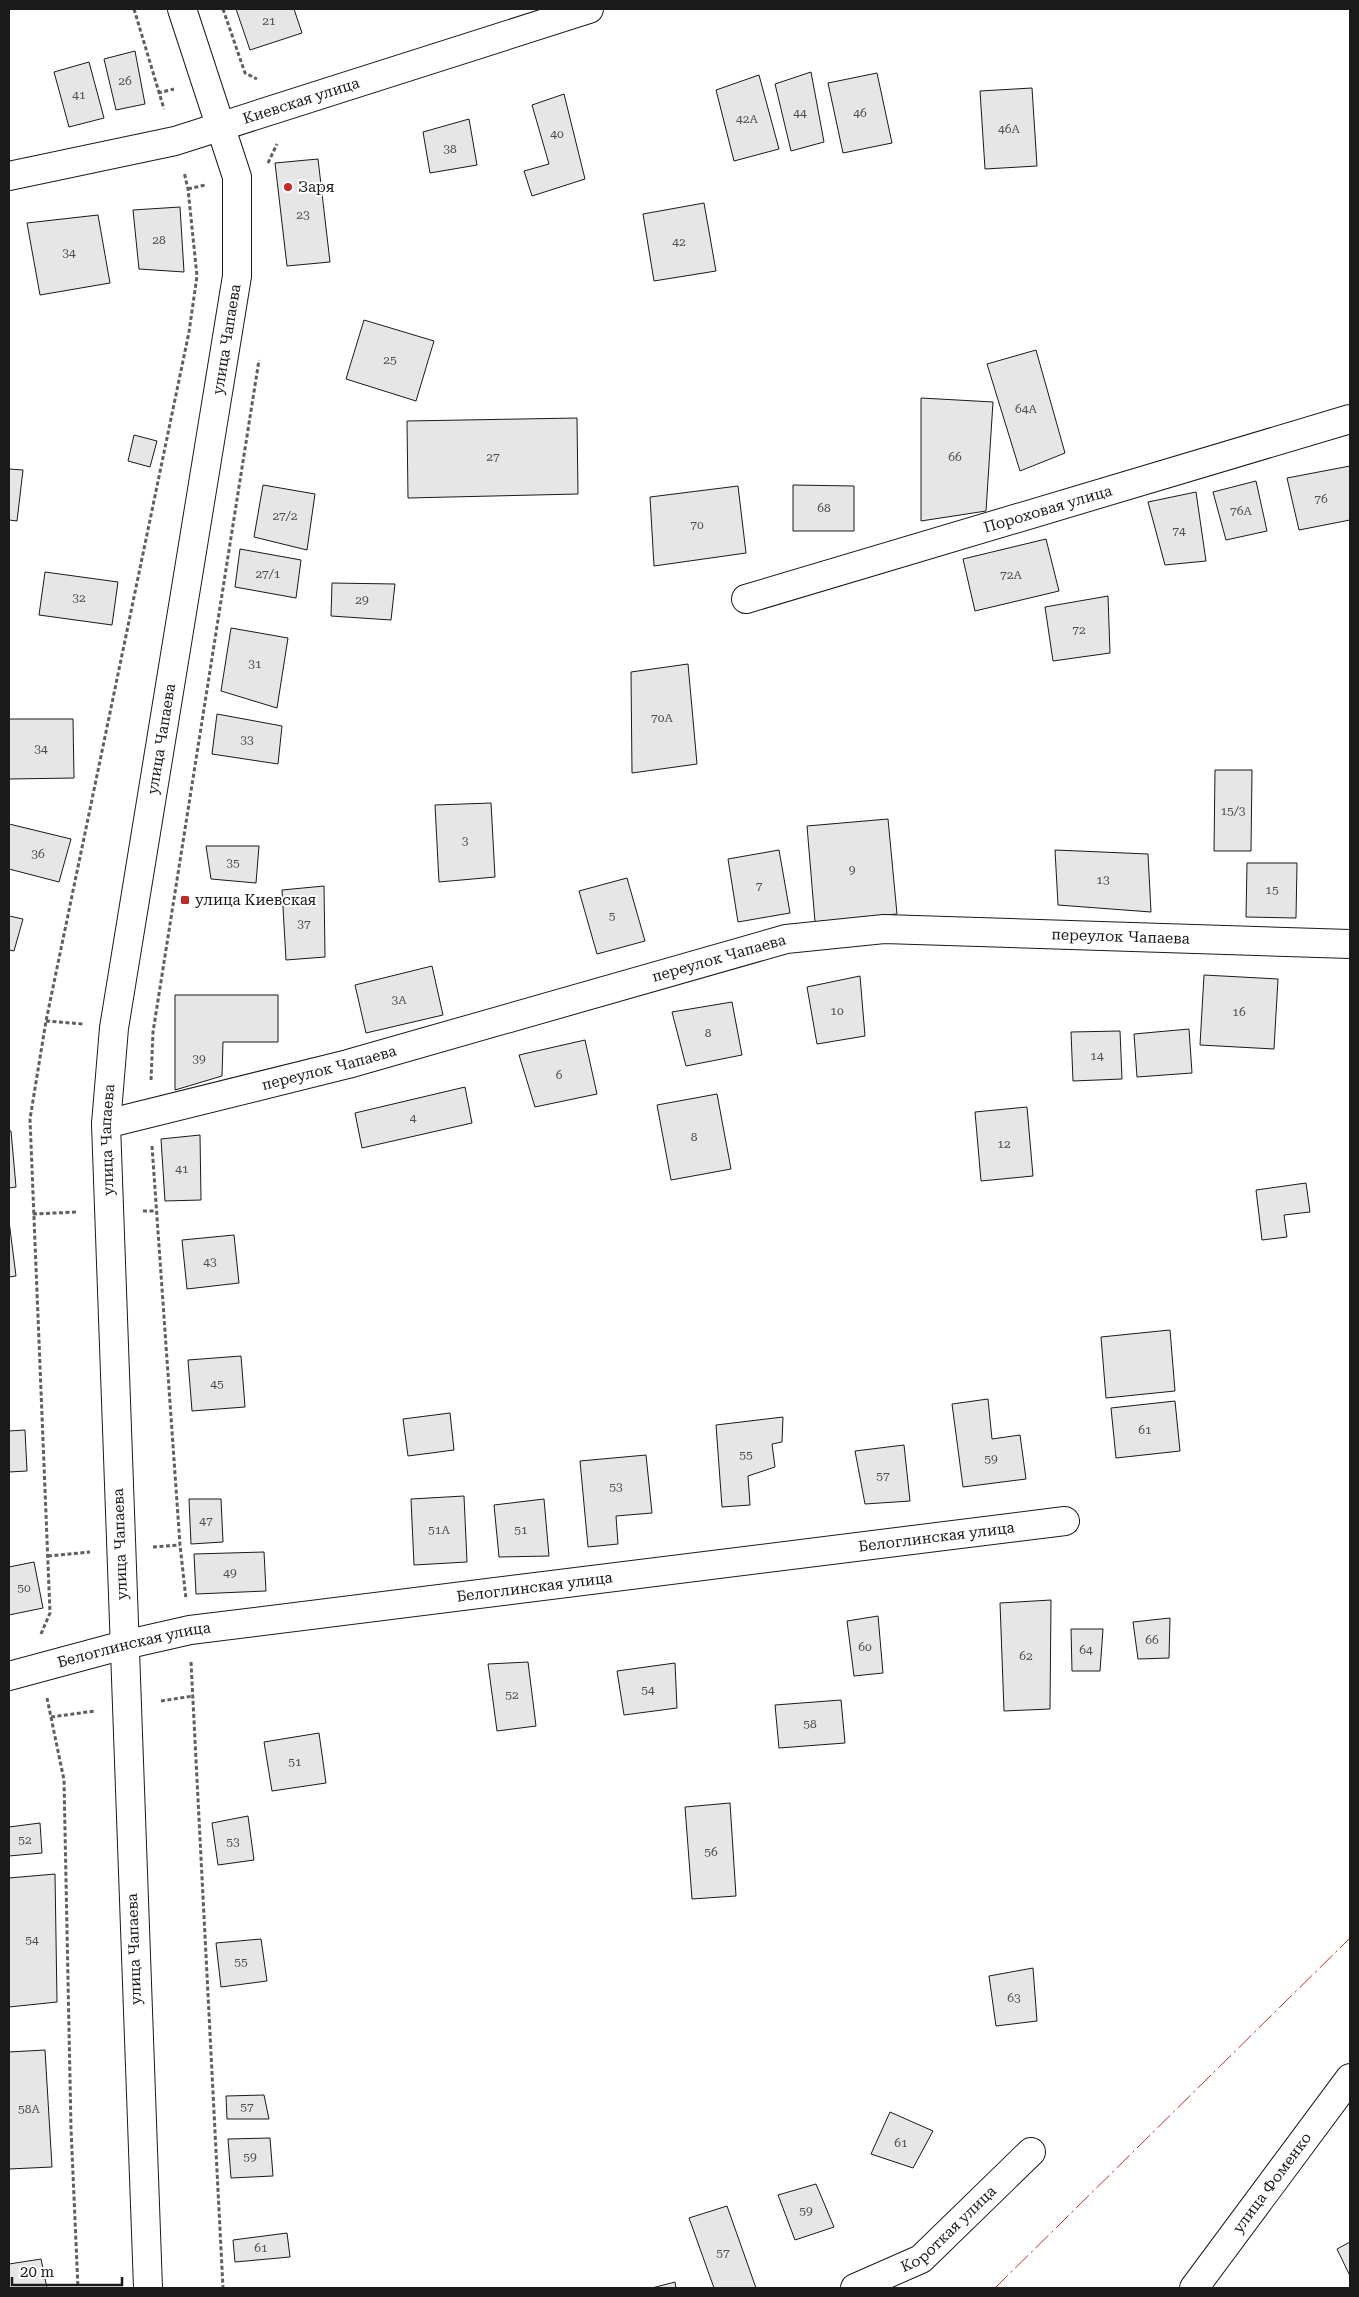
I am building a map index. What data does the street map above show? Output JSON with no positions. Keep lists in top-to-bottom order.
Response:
{
  "streets": {
    "street": [
      "Киевская улица",
      "улица Чапаева",
      "Пороховая улица",
      "переулок Чапаева",
      "Белоглинская улица",
      "улица Фоменко",
      "Короткая улица"
    ]
  },
  "crossings": [
    ["Киевская улица", "улица Чапаева"],
    ["улица Чапаева", "переулок Чапаева"],
    ["улица Чапаева", "Белоглинская улица"]
  ],
  "places": {
    "other": ["Заря"],
    "transit": ["улица Киевская"]
  },
  "house_numbers": [
    "21",
    "26",
    "41",
    "44",
    "46",
    "42А",
    "46А",
    "40",
    "38",
    "23",
    "28",
    "42",
    "34",
    "25",
    "64А",
    "27",
    "66",
    "76",
    "68",
    "76А",
    "27/2",
    "70",
    "74",
    "27/1",
    "72А",
    "32",
    "29",
    "72",
    "31",
    "70А",
    "33",
    "34",
    "15/3",
    "3",
    "36",
    "35",
    "9",
    "13",
    "7",
    "15",
    "5",
    "37",
    "3А",
    "10",
    "16",
    "8",
    "14",
    "39",
    "6",
    "4",
    "8",
    "12",
    "41",
    "43",
    "45",
    "61",
    "55",
    "59",
    "57",
    "53",
    "47",
    "51А",
    "51",
    "49",
    "50",
    "66",
    "60",
    "64",
    "62",
    "54",
    "52",
    "58",
    "51",
    "52",
    "53",
    "56",
    "54",
    "55",
    "63",
    "57",
    "58А",
    "61",
    "59",
    "59",
    "61",
    "57"
  ],
  "scale_bar": "20 m"
}
